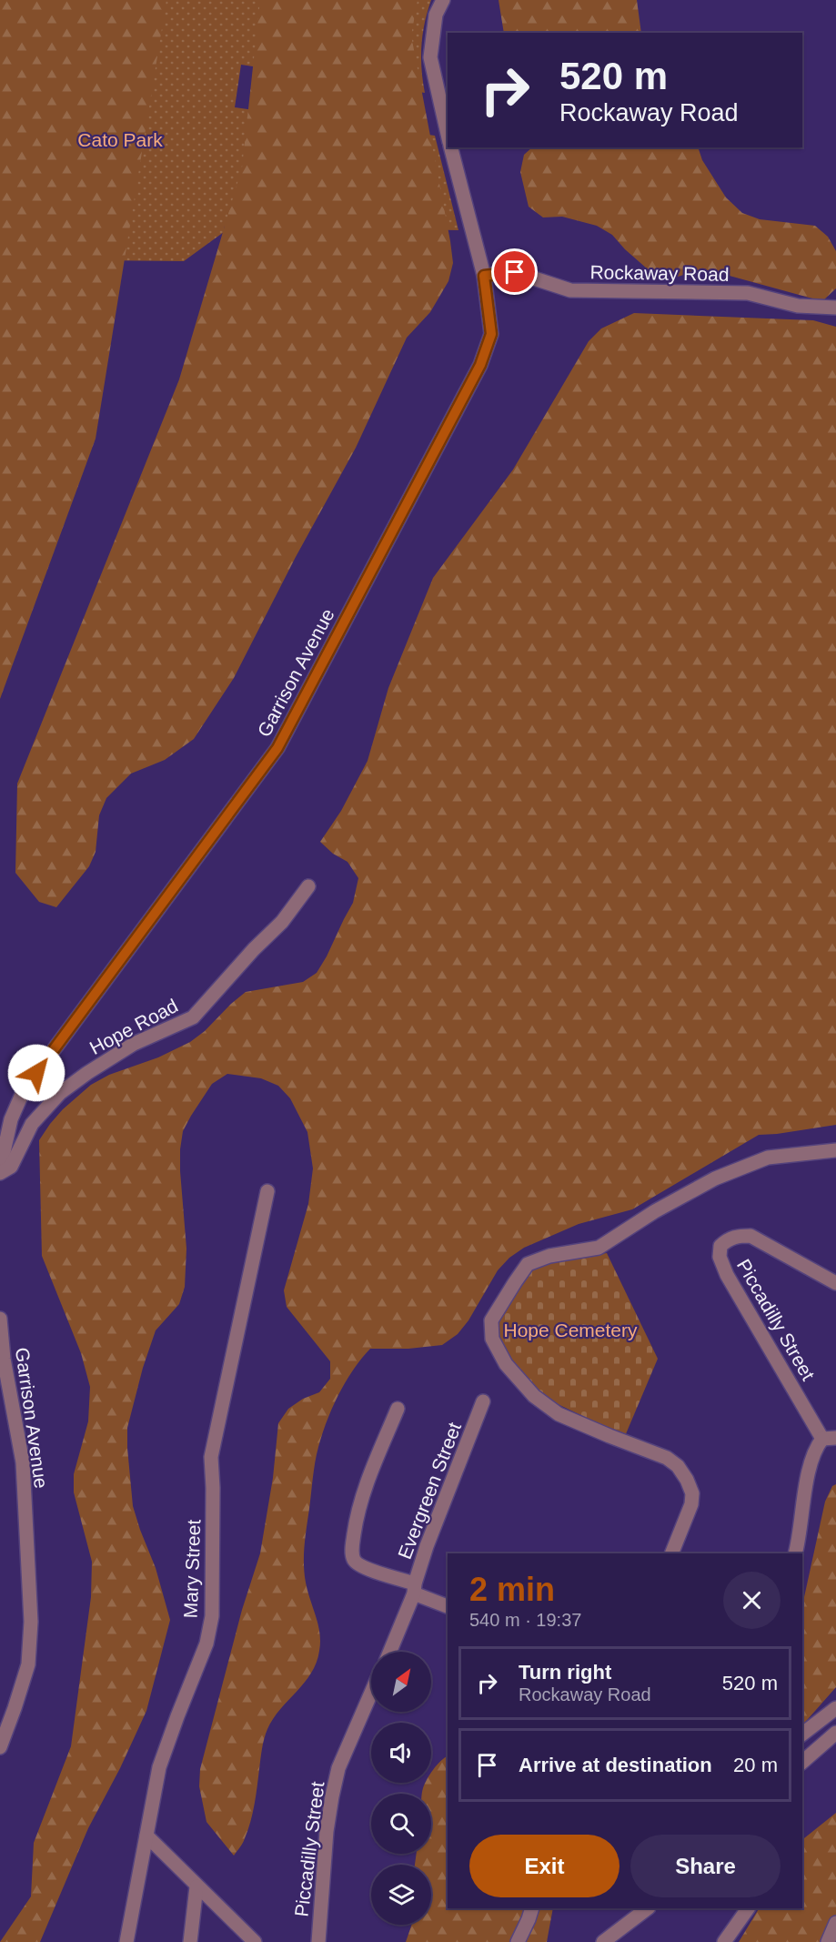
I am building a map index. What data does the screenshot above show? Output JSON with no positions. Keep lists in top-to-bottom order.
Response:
{
  "streets": {
    "street": [
      "Rockaway Road",
      "Garrison Avenue",
      "Hope Road",
      "Piccadilly Street",
      "Evergreen Street",
      "Mary Street"
    ]
  },
  "crossings": [
    ["Rockaway Road", "Garrison Avenue"],
    ["Garrison Avenue", "Hope Road"]
  ],
  "parks": ["Cato Park", "Hope Cemetery"],
  "north": "top right",
  "page": {
    "turn": ["520 m", "Rockaway Road"],
    "heading": ["2 min", "540 m · 19:37"],
    "list": [
      {
        "name": "Turn right",
        "note": "Rockaway Road",
        "value": "520 m"
      },
      {
        "name": "Arrive at destination",
        "value": "20 m"
      }
    ],
    "buttons": ["Exit", "Share"]
  }
}
